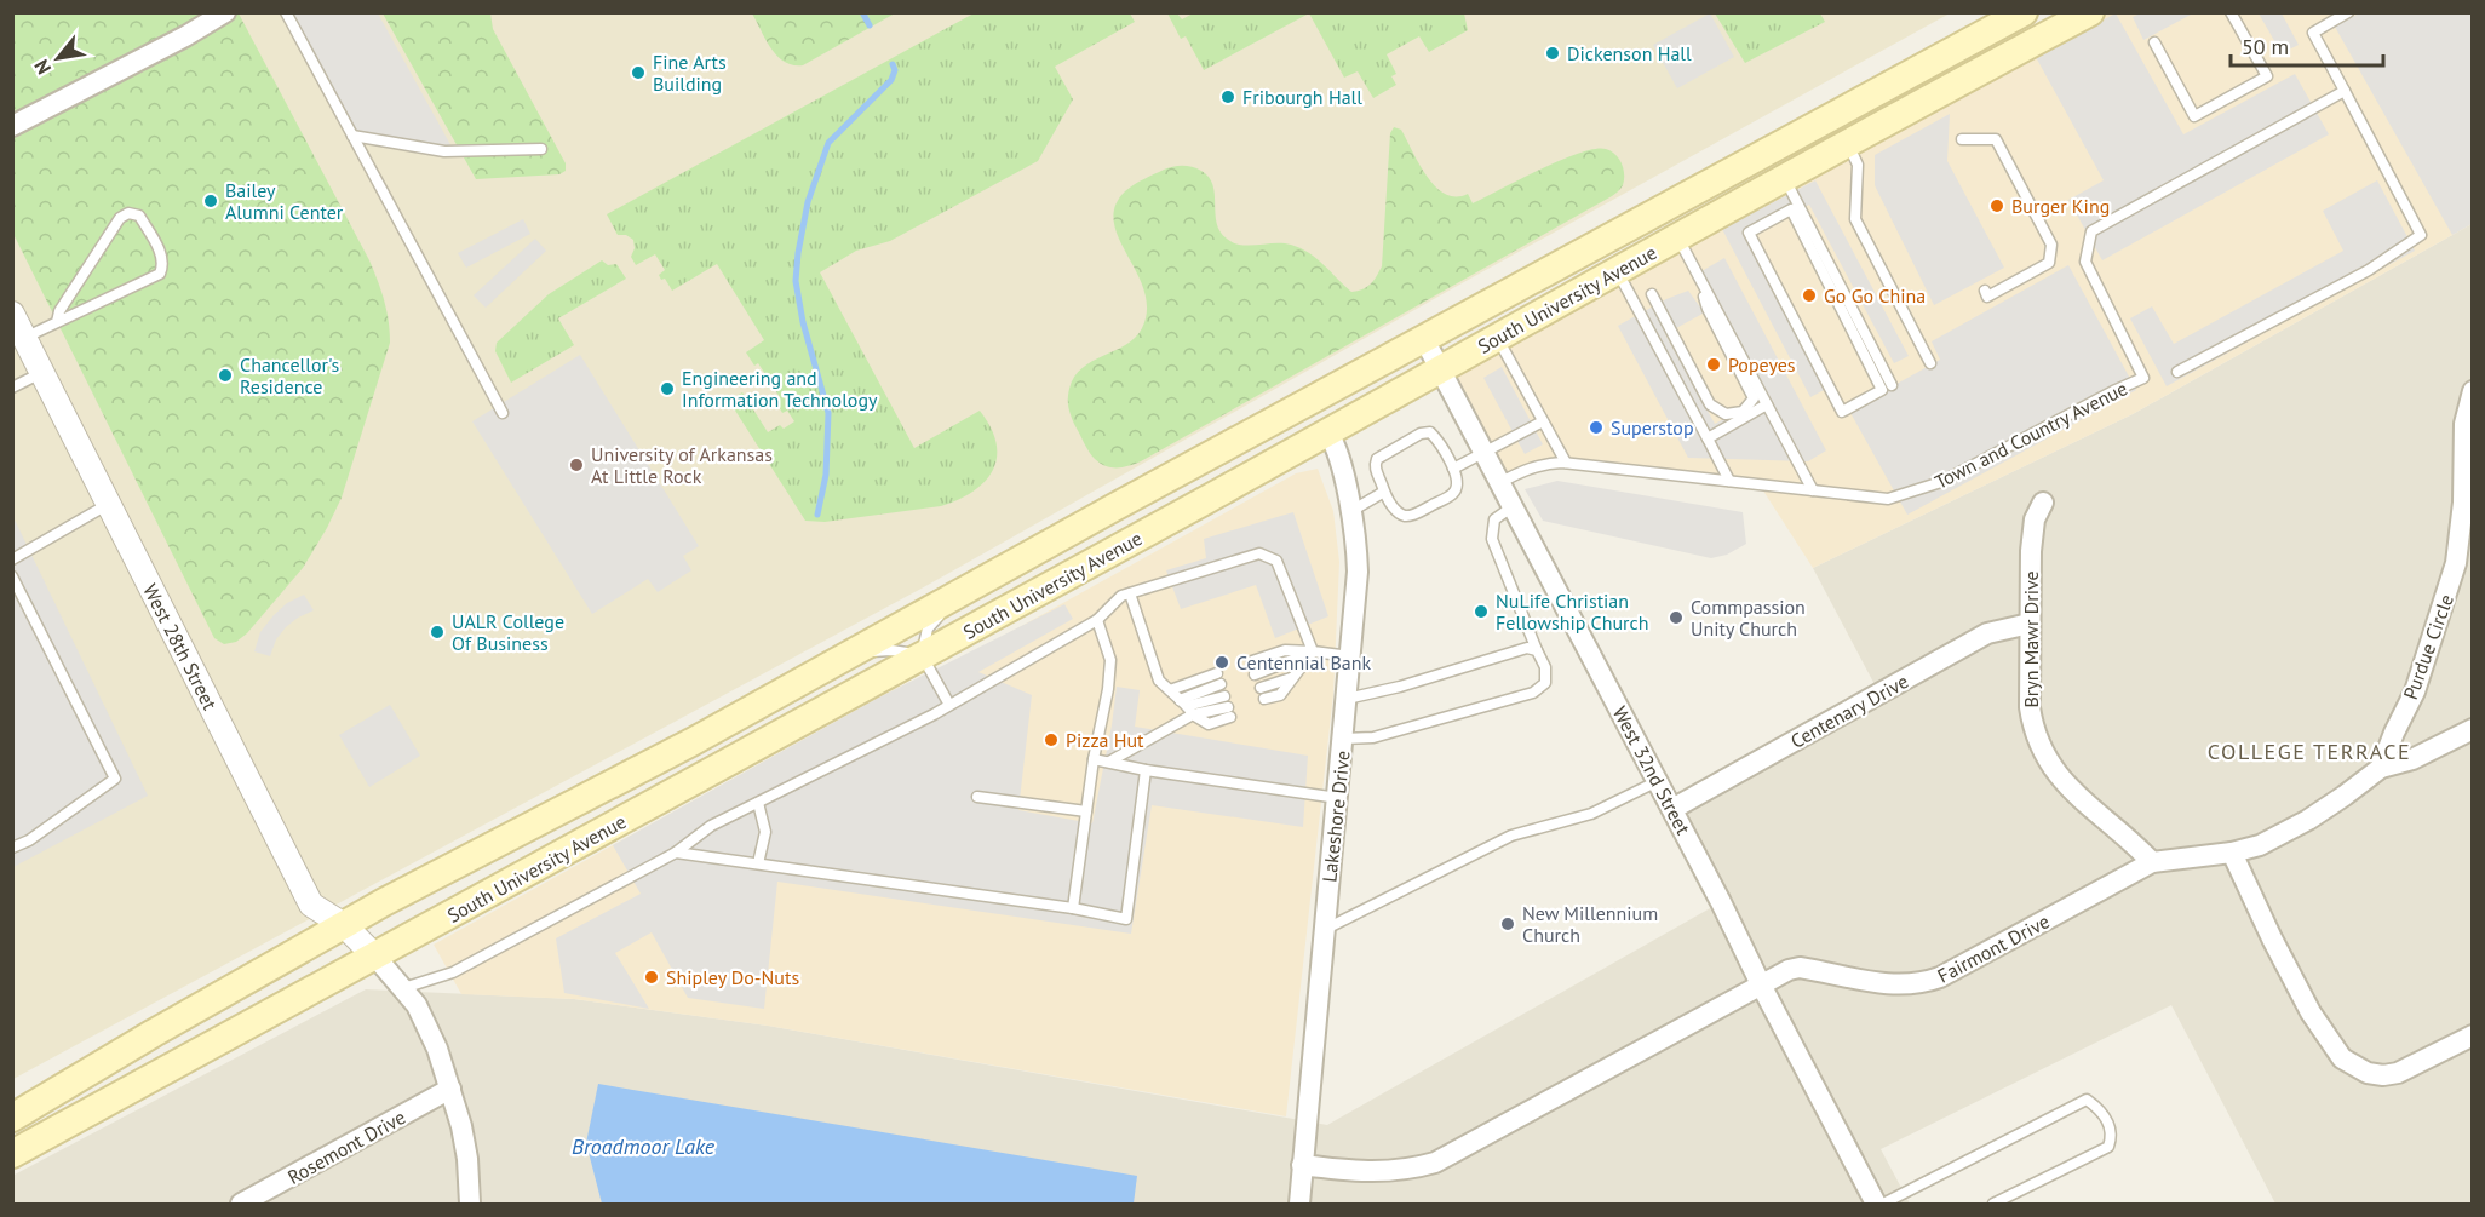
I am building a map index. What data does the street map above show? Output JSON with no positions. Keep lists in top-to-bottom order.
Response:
{
  "streets": {
    "main road": ["South University Avenue"],
    "street": [
      "Bryn Mawr Drive",
      "West 28th Street",
      "Purdue Circle",
      "Centenary Drive",
      "West 32nd Street",
      "Lakeshore Drive",
      "Fairmont Drive",
      "Rosemont Drive"
    ],
    "lane": ["Town and Country Avenue"]
  },
  "crossings": [
    ["South University Avenue", "West 28th Street"],
    ["South University Avenue", "West 32nd Street"],
    ["South University Avenue", "Lakeshore Drive"],
    ["Town and Country Avenue", "West 32nd Street"],
    ["Bryn Mawr Drive", "Centenary Drive"],
    ["Bryn Mawr Drive", "Fairmont Drive"],
    ["Purdue Circle", "Fairmont Drive"],
    ["Centenary Drive", "West 32nd Street"],
    ["West 32nd Street", "Fairmont Drive"],
    ["Lakeshore Drive", "Fairmont Drive"]
  ],
  "districts": ["COLLEGE TERRACE"],
  "water": ["Broadmoor Lake"],
  "places": [
    "Dickenson Hall",
    "Fine Arts Building",
    "Fribourgh Hall",
    "Bailey Alumni Center",
    "Burger King",
    "Go Go China",
    "Popeyes",
    "Chancellor's Residence",
    "Engineering and Information Technology",
    "Superstop",
    "University of Arkansas At Little Rock",
    "NuLife Christian Fellowship Church",
    "Commpassion Unity Church",
    "UALR College Of Business",
    "Centennial Bank",
    "Pizza Hut",
    "New Millennium Church",
    "Shipley Do-Nuts"
  ],
  "scale_bar": "50 m",
  "north": "bottom left"
}
